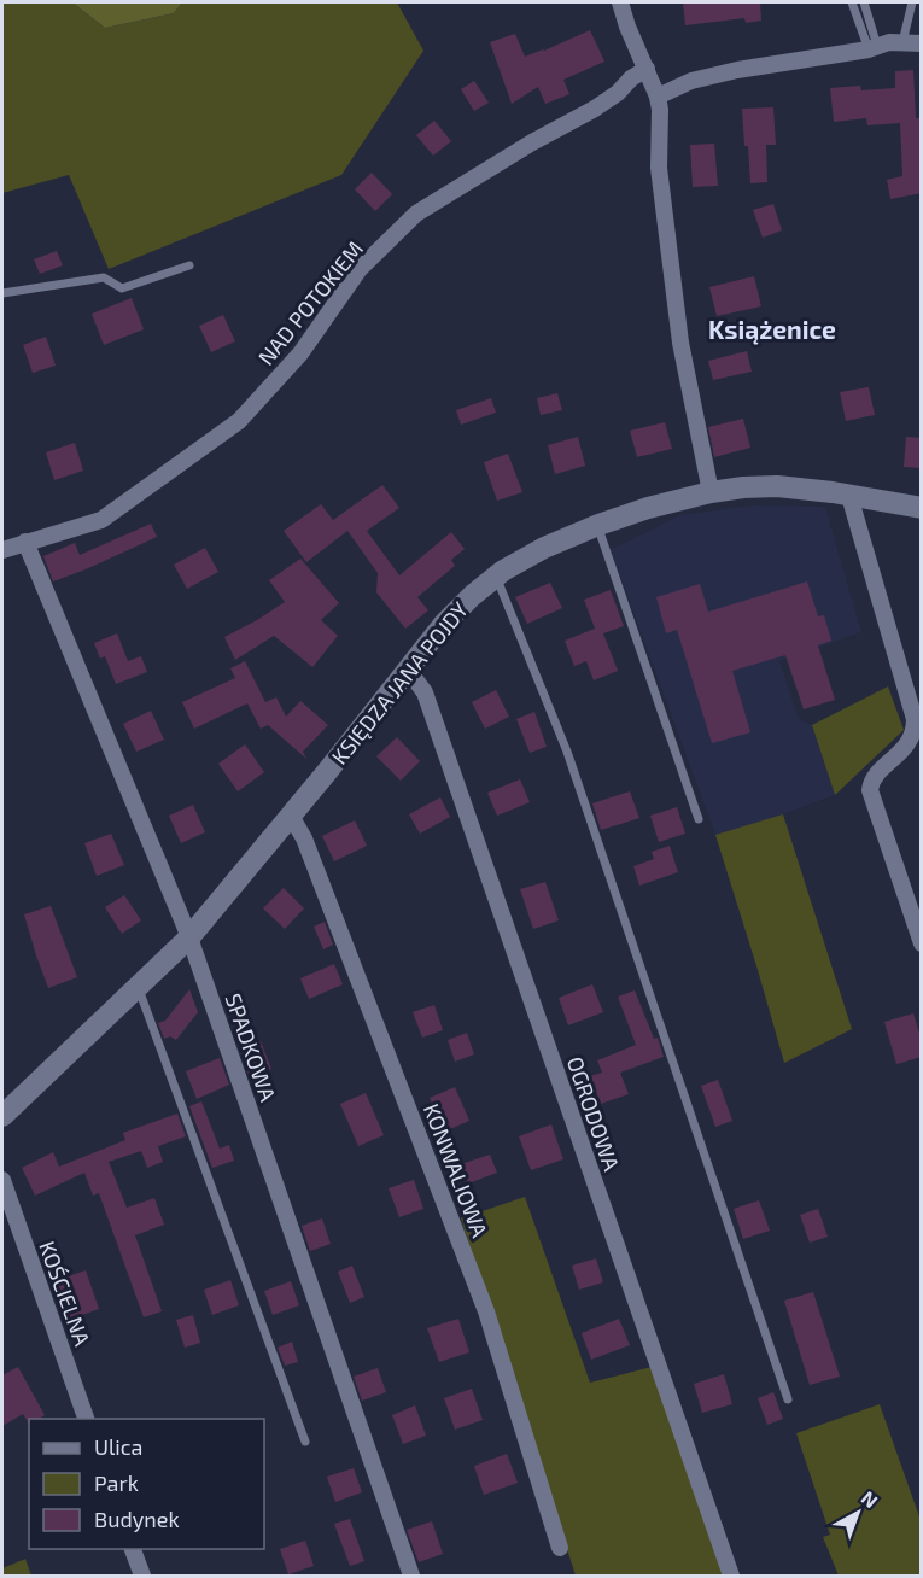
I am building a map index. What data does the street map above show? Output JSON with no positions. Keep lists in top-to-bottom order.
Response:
{
  "streets": {
    "street": [
      "NAD POTOKIEM",
      "KSIĘDZA JANA POJDY",
      "SPADKOWA",
      "OGRODOWA",
      "KONWALIOWA",
      "KOŚCIELNA"
    ]
  },
  "crossings": [
    ["NAD POTOKIEM", "SPADKOWA"],
    ["KSIĘDZA JANA POJDY", "SPADKOWA"],
    ["KSIĘDZA JANA POJDY", "OGRODOWA"],
    ["KSIĘDZA JANA POJDY", "KONWALIOWA"]
  ],
  "districts": ["Książenice"],
  "legend": ["Ulica", "Park", "Budynek"],
  "north": "top right"
}
